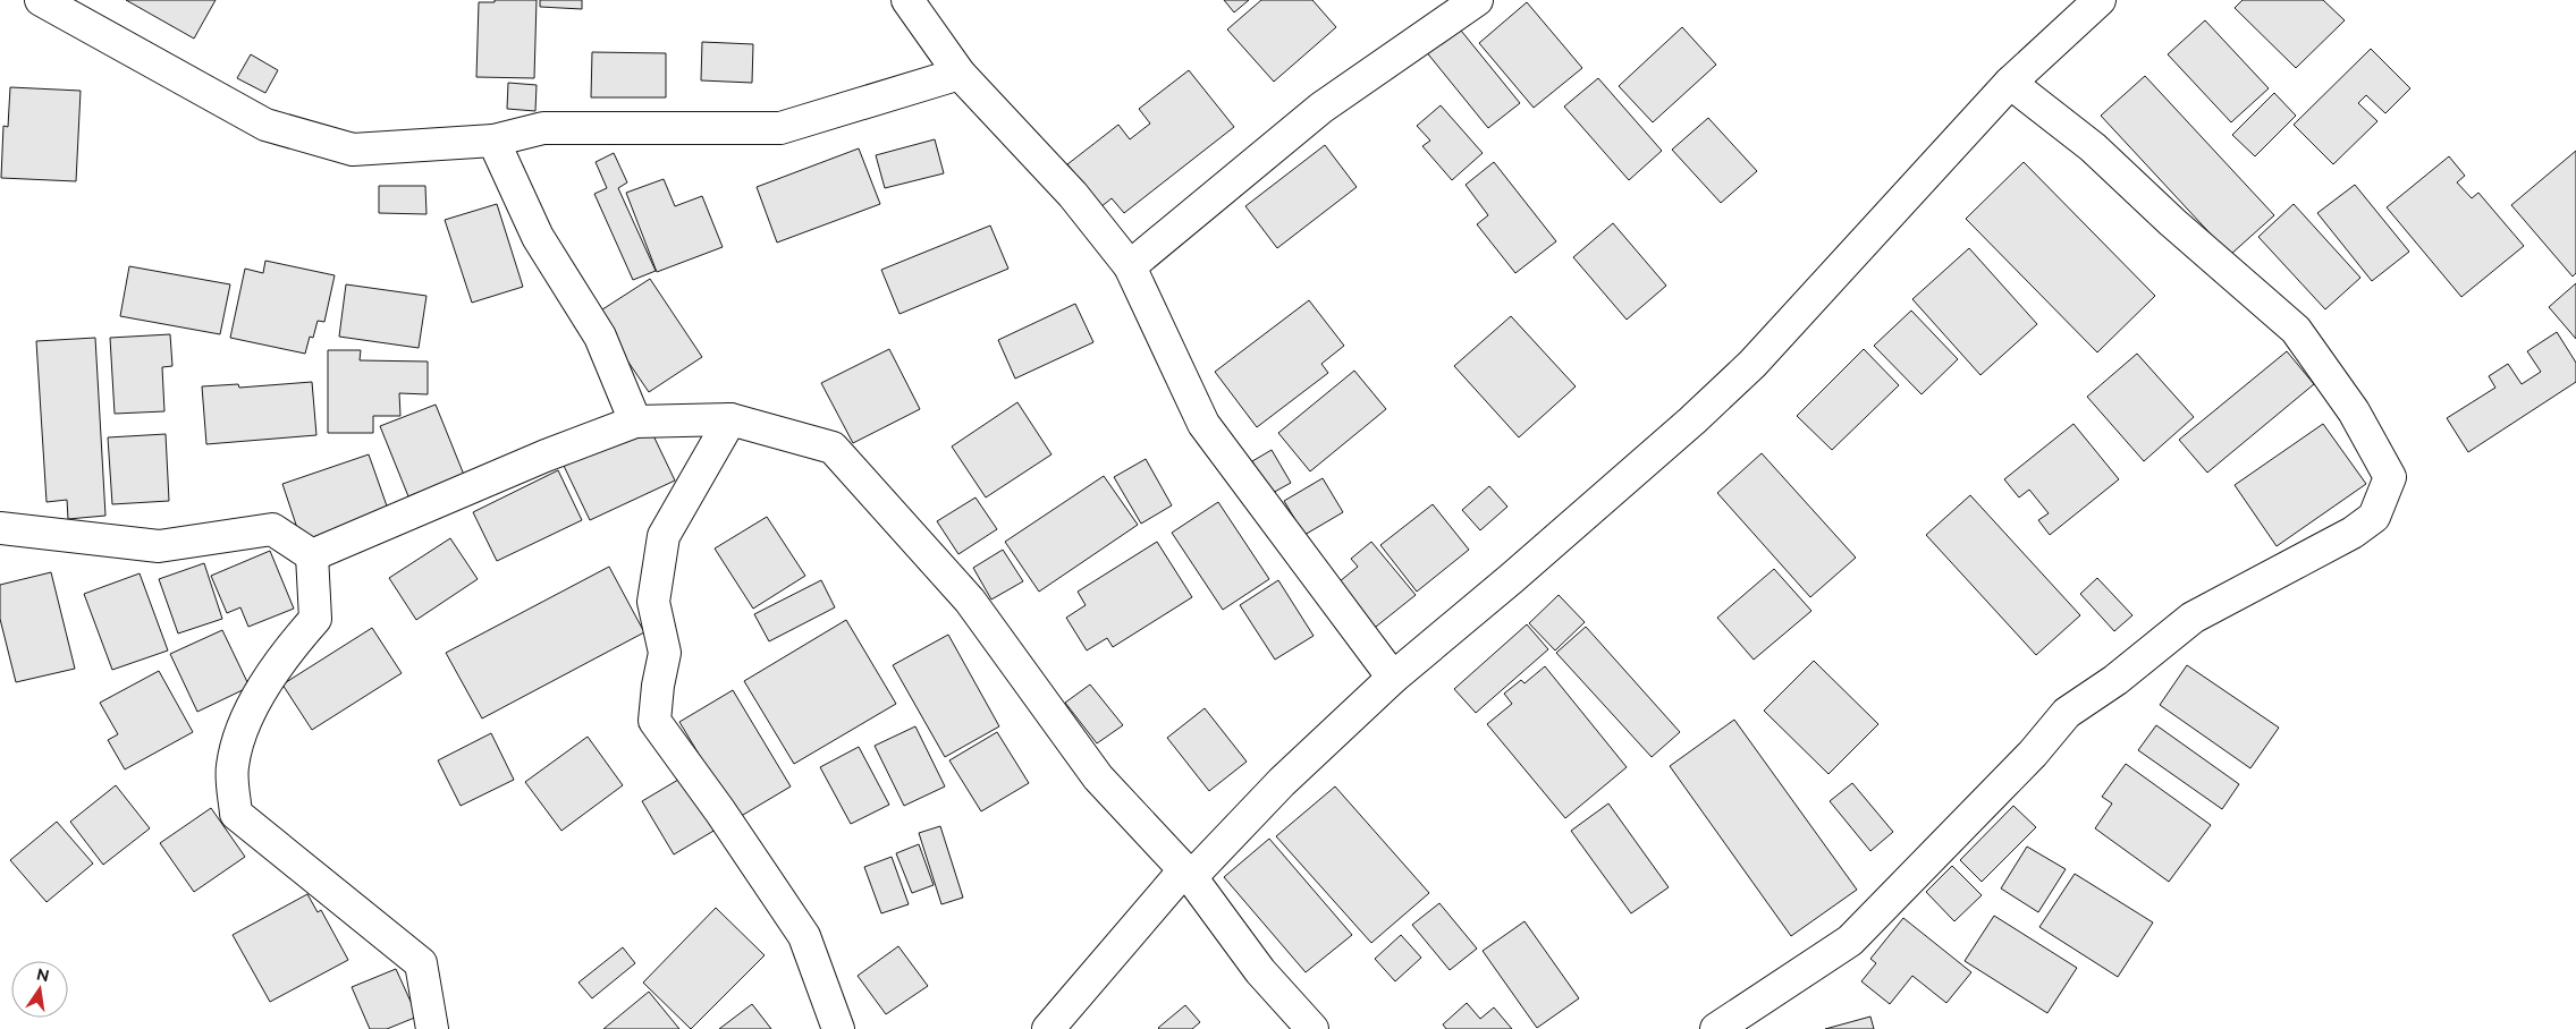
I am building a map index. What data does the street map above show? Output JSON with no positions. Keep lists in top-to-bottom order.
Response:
{
  "north": "top"
}
